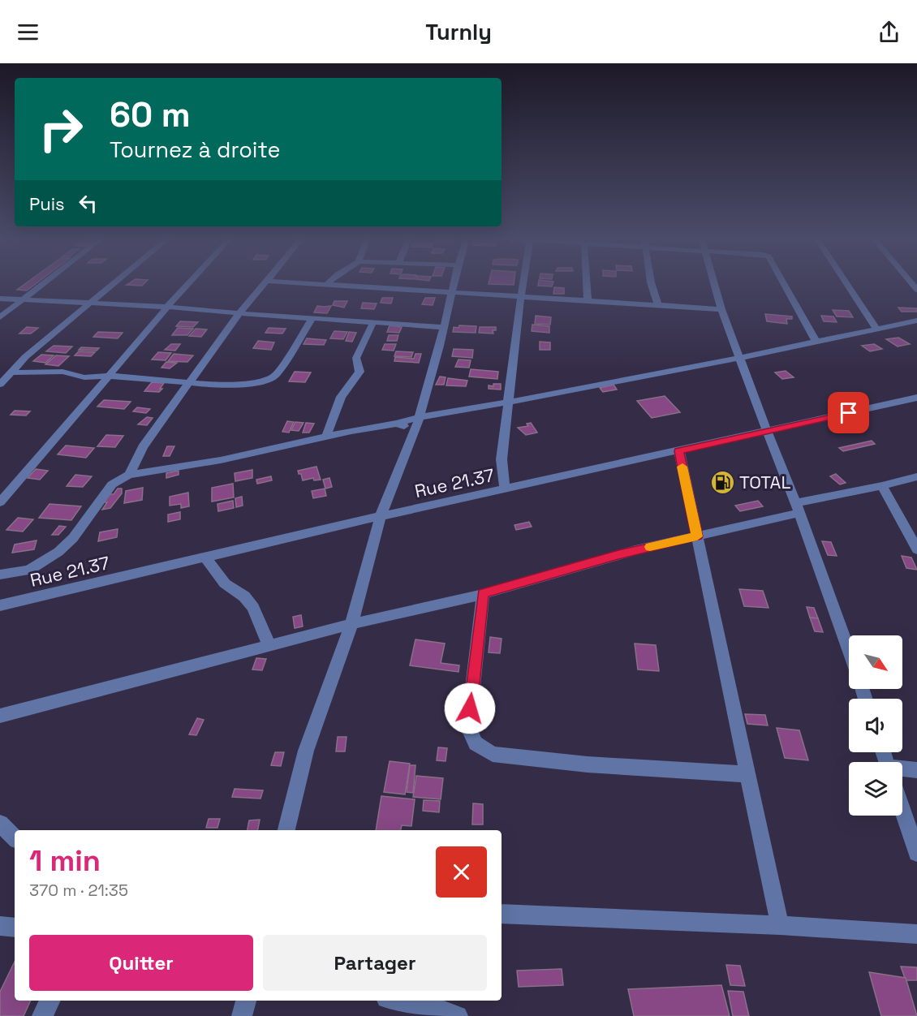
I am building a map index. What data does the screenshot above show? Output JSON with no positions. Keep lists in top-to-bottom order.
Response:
{
  "streets": {
    "street": ["Rue 21.37"]
  },
  "places": {
    "fuel station": ["TOTAL"]
  },
  "north": "bottom right",
  "page": {
    "header": "Turnly",
    "turn": ["60 m", "Tournez à droite"],
    "then": "Puis",
    "heading": ["1 min", "370 m · 21:35"],
    "buttons": ["Quitter", "Partager"]
  }
}
